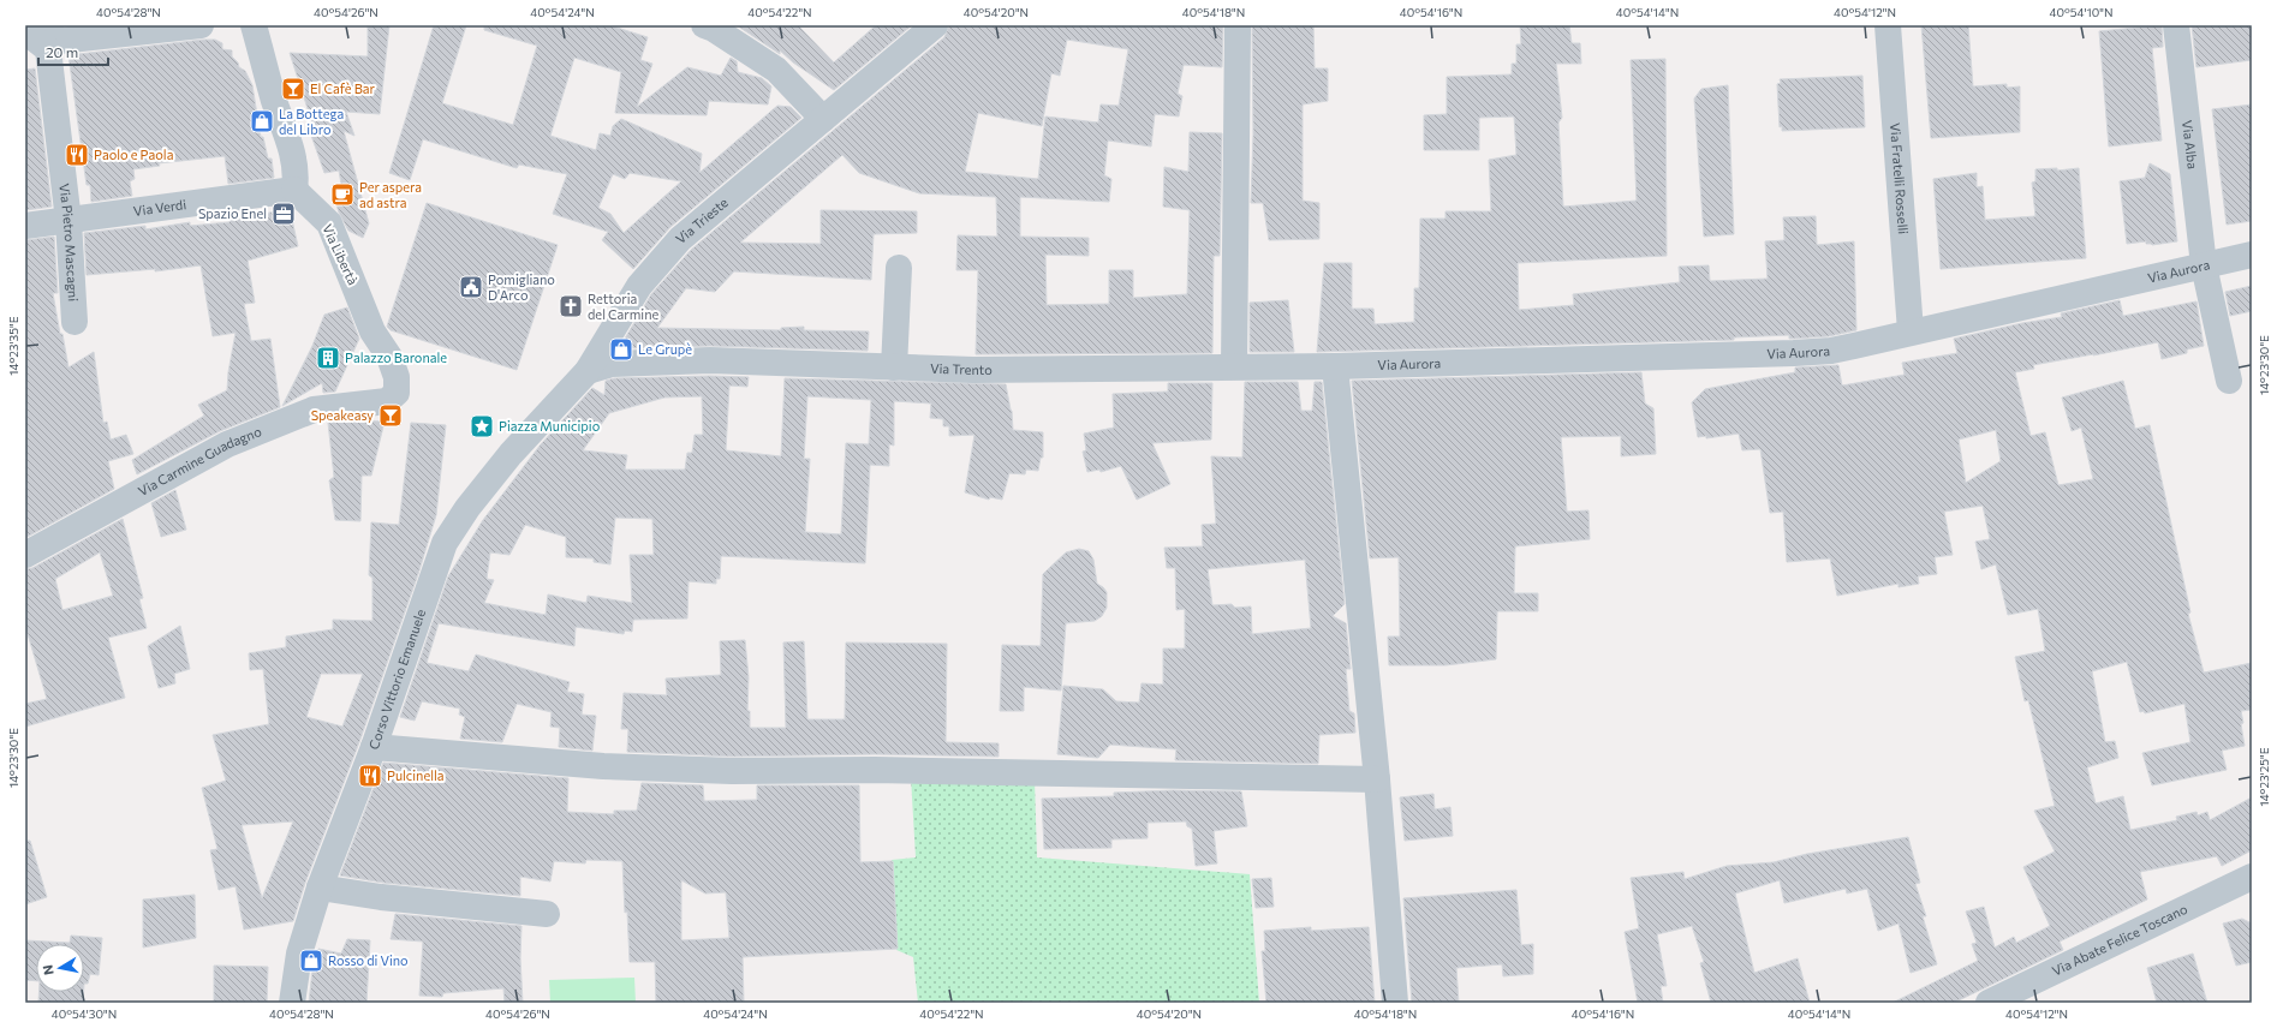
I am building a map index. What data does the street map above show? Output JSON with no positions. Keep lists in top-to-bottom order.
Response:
{
  "streets": {
    "street": [
      "Via Alba",
      "Via Fratelli Rosselli",
      "Via Verdi",
      "Via Trieste",
      "Via Pietro Mascagni",
      "Via Libertà",
      "Via Aurora",
      "Via Trento",
      "Via Carmine Guadagno",
      "Corso Vittorio Emanuele",
      "Via Abate Felice Toscano"
    ]
  },
  "crossings": [
    ["Via Alba", "Via Aurora"],
    ["Via Fratelli Rosselli", "Via Aurora"],
    ["Via Verdi", "Via Pietro Mascagni"],
    ["Via Verdi", "Via Libertà"],
    ["Via Trieste", "Via Trento"],
    ["Via Trieste", "Corso Vittorio Emanuele"],
    ["Via Libertà", "Via Carmine Guadagno"],
    ["Via Aurora", "Via Trento"]
  ],
  "places": {
    "bar": ["El Cafè Bar", "Speakeasy"],
    "shop": ["La Bottega del Libro", "Le Grupè", "Rosso di Vino"],
    "restaurant": ["Paolo e Paola", "Pulcinella"],
    "cafe": ["Per aspera ad astra"],
    "office": ["Spazio Enel"],
    "public building": ["Pomigliano D'Arco"],
    "church": ["Rettoria del Carmine"],
    "building": ["Palazzo Baronale"],
    "place": ["Piazza Municipio"]
  },
  "scale_bar": "20 m",
  "north": "left",
  "coordinates": [
    "40°54'28\"N",
    "40°54'26\"N",
    "40°54'24\"N",
    "40°54'22\"N",
    "40°54'20\"N",
    "40°54'18\"N",
    "40°54'16\"N",
    "40°54'14\"N",
    "40°54'12\"N",
    "40°54'10\"N",
    "14°23'35\"E",
    "14°23'30\"E",
    "14°23'25\"E",
    "40°54'30\"N"
  ]
}
